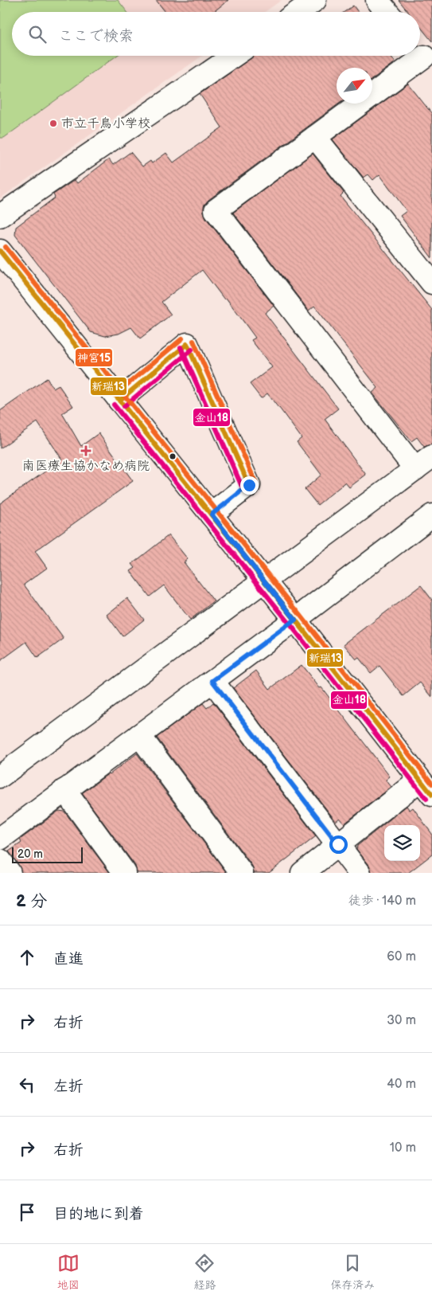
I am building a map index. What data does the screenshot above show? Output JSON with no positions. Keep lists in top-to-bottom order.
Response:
{
  "places": {
    "other": ["市立千鳥小学校"],
    "health": ["南医療生協かなめ病院"]
  },
  "lines": ["transit line 神宮15", "transit line 新瑞13", "transit line 金山18"],
  "scale_bar": "20 m",
  "north": "top right",
  "page": {
    "search": "ここで検索",
    "scale": "20 m",
    "heading": ["2 分", "徒歩 · 140 m"],
    "list": [
      ["直進", "60 m"],
      ["右折", "30 m"],
      ["左折", "40 m"],
      ["右折", "10 m"],
      "目的地に到着"
    ],
    "nav": ["地図", "経路", "保存済み"]
  }
}
